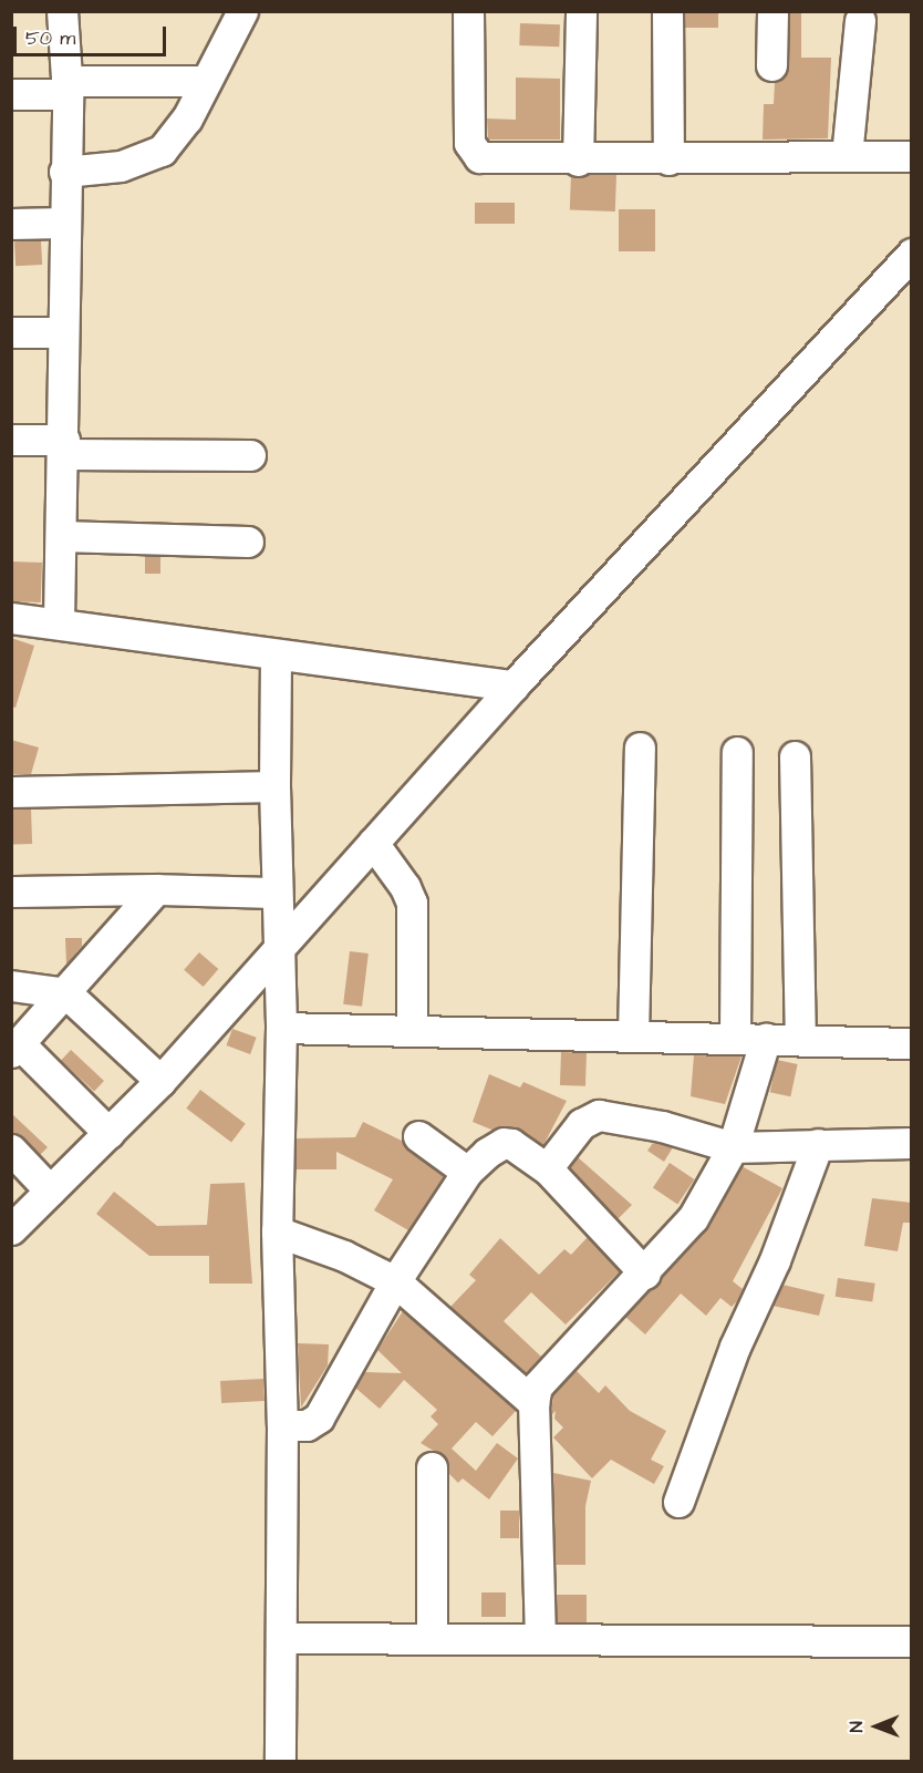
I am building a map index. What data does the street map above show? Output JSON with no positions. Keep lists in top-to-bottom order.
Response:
{
  "scale_bar": "50 m",
  "north": "left"
}
